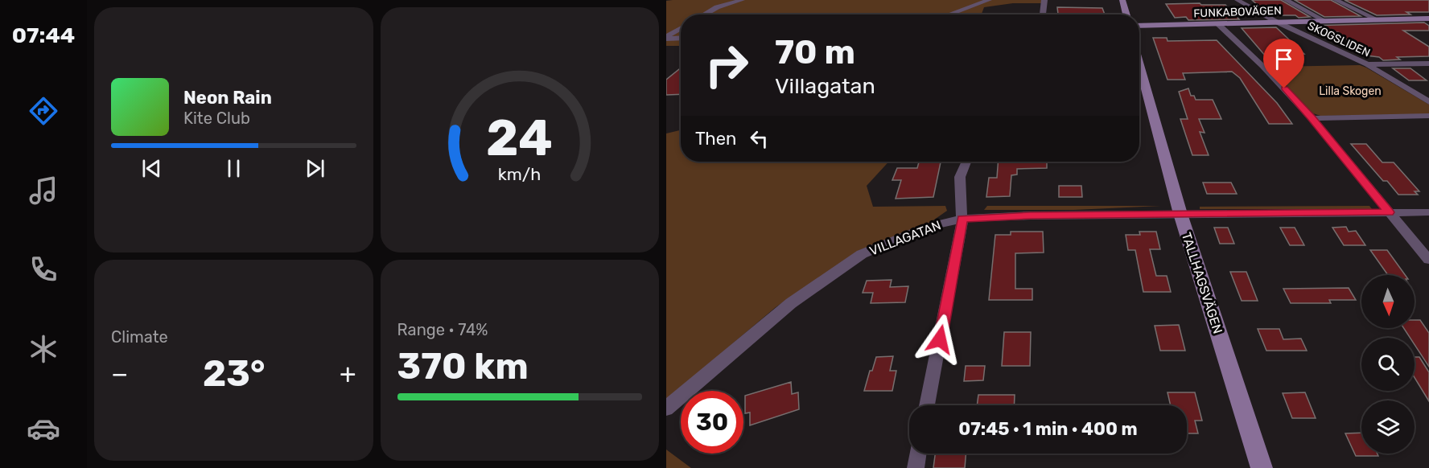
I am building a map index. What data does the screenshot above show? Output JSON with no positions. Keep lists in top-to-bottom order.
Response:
{
  "streets": {
    "main road": ["FUNKABOVÄGEN", "TALLHAGSVÄGEN"],
    "street": ["SKOGSLIDEN", "VILLAGATAN"]
  },
  "crossings": [
    ["FUNKABOVÄGEN", "SKOGSLIDEN"],
    ["VILLAGATAN", "TALLHAGSVÄGEN"]
  ],
  "parks": ["Lilla Skogen"],
  "north": "bottom",
  "page": {
    "tabs": "07:44",
    "turn": ["70 m", "Villagatan"],
    "song": ["Neon Rain", "Kite Club"],
    "then": "Then",
    "tile": [
      "Climate",
      ["Range · 74%", "370 km"]
    ],
    "heat": ["−", "23°", "+"],
    "limit": "30",
    "trip": "07:45 · 1 min · 400 m",
    "gauge": ["24", "km/h"]
  }
}
